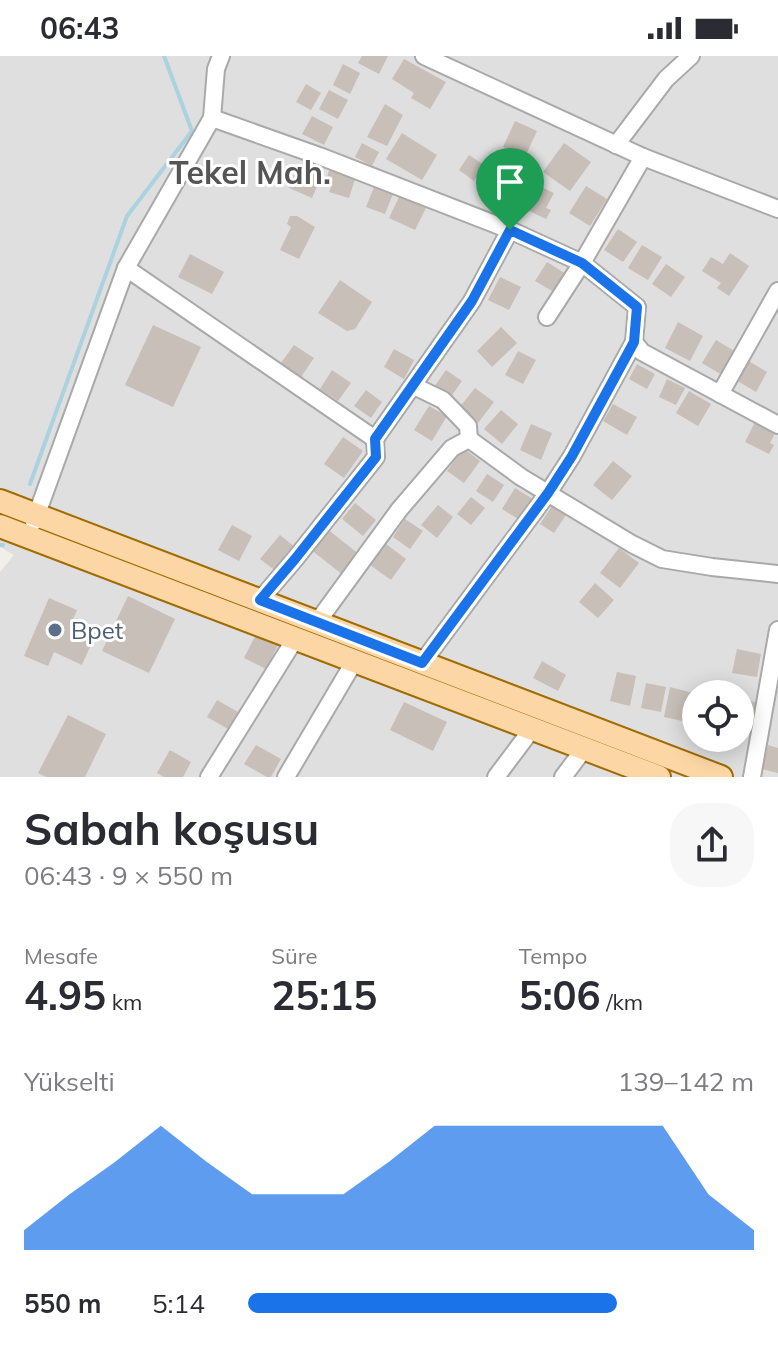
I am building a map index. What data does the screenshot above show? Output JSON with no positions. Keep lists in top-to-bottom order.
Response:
{
  "districts": ["Tekel Mah."],
  "places": ["Bpet"],
  "page": {
    "status": "06:43",
    "heading": ["Sabah koşusu", "06:43 · 9 × 550 m"],
    "stats": [
      ["Mesafe", "4.95 km"],
      ["Süre", "25:15"],
      ["Tempo", "5:06 /km"]
    ],
    "chart": ["Yükselti", "139–142 m"],
    "list": [
      {
        "name": "550 m",
        "note": "5:14"
      }
    ]
  }
}
